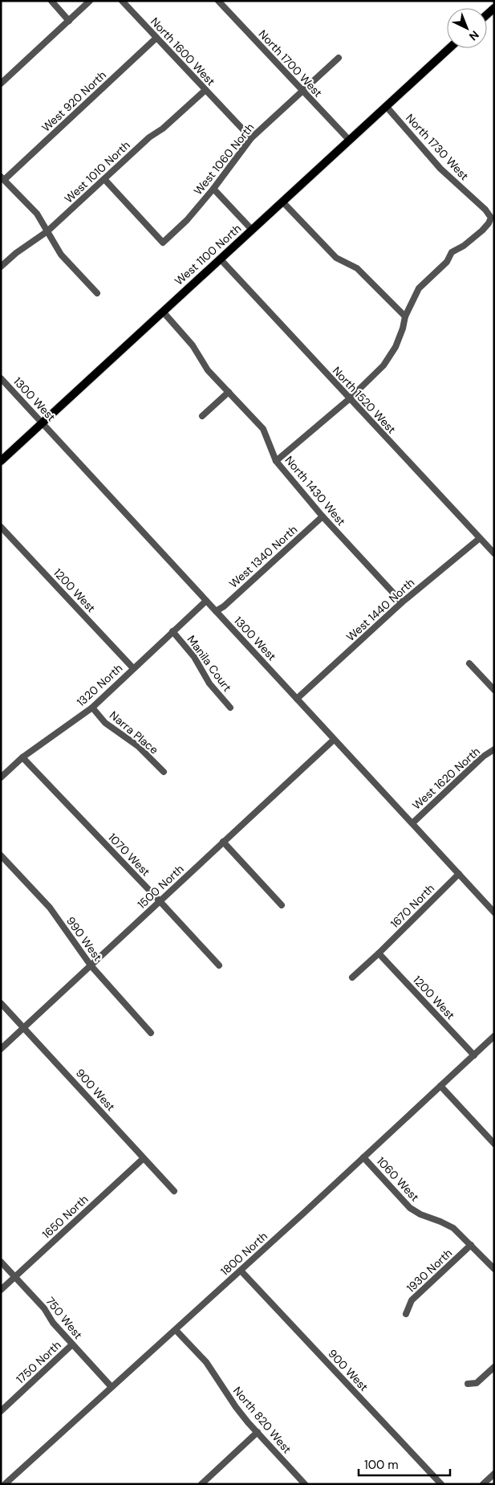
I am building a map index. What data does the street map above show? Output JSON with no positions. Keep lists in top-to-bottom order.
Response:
{
  "streets": {
    "main road": ["West 1100 North"],
    "street": [
      "North 1600 West",
      "North 1700 West",
      "West 920 North",
      "North 1730 West",
      "West 1060 North",
      "West 1010 North",
      "1300 West",
      "North 1520 West",
      "North 1430 West",
      "West 1340 North",
      "1200 West",
      "West 1440 North",
      "Manila Court",
      "1320 North",
      "Narra Place",
      "West 1620 North",
      "1070 West",
      "1500 North",
      "1670 North",
      "990 West",
      "900 West",
      "1060 West",
      "1650 North",
      "1800 North",
      "1930 North",
      "750 West",
      "1750 North",
      "North 820 West"
    ]
  },
  "crossings": [
    ["North 1600 West", "West 920 North"],
    ["North 1600 West", "West 1060 North"],
    ["North 1600 West", "West 1010 North"],
    ["North 1700 West", "West 1060 North"],
    ["North 1700 West", "West 1100 North"],
    ["North 1730 West", "West 1100 North"],
    ["West 1060 North", "West 1010 North"],
    ["West 1100 North", "1300 West"],
    ["West 1100 North", "North 1520 West"],
    ["West 1100 North", "North 1430 West"],
    ["1300 West", "West 1340 North"],
    ["1300 West", "West 1440 North"],
    ["1300 West", "1320 North"],
    ["1300 West", "West 1620 North"],
    ["1300 West", "1500 North"],
    ["1300 West", "1670 North"],
    ["North 1520 West", "West 1440 North"],
    ["North 1430 West", "West 1340 North"],
    ["North 1430 West", "West 1440 North"],
    ["1200 West", "1320 North"],
    ["1200 West", "1670 North"],
    ["1200 West", "1800 North"],
    ["Manila Court", "1320 North"],
    ["1320 North", "Narra Place"],
    ["1320 North", "1070 West"],
    ["1070 West", "1500 North"],
    ["1500 North", "990 West"],
    ["1500 North", "900 West"],
    ["900 West", "1650 North"],
    ["900 West", "1800 North"],
    ["1060 West", "1800 North"],
    ["1060 West", "1930 North"],
    ["1650 North", "750 West"],
    ["1800 North", "750 West"],
    ["1800 North", "North 820 West"],
    ["750 West", "1750 North"]
  ],
  "scale_bar": "100 m",
  "north": "bottom right"
}
